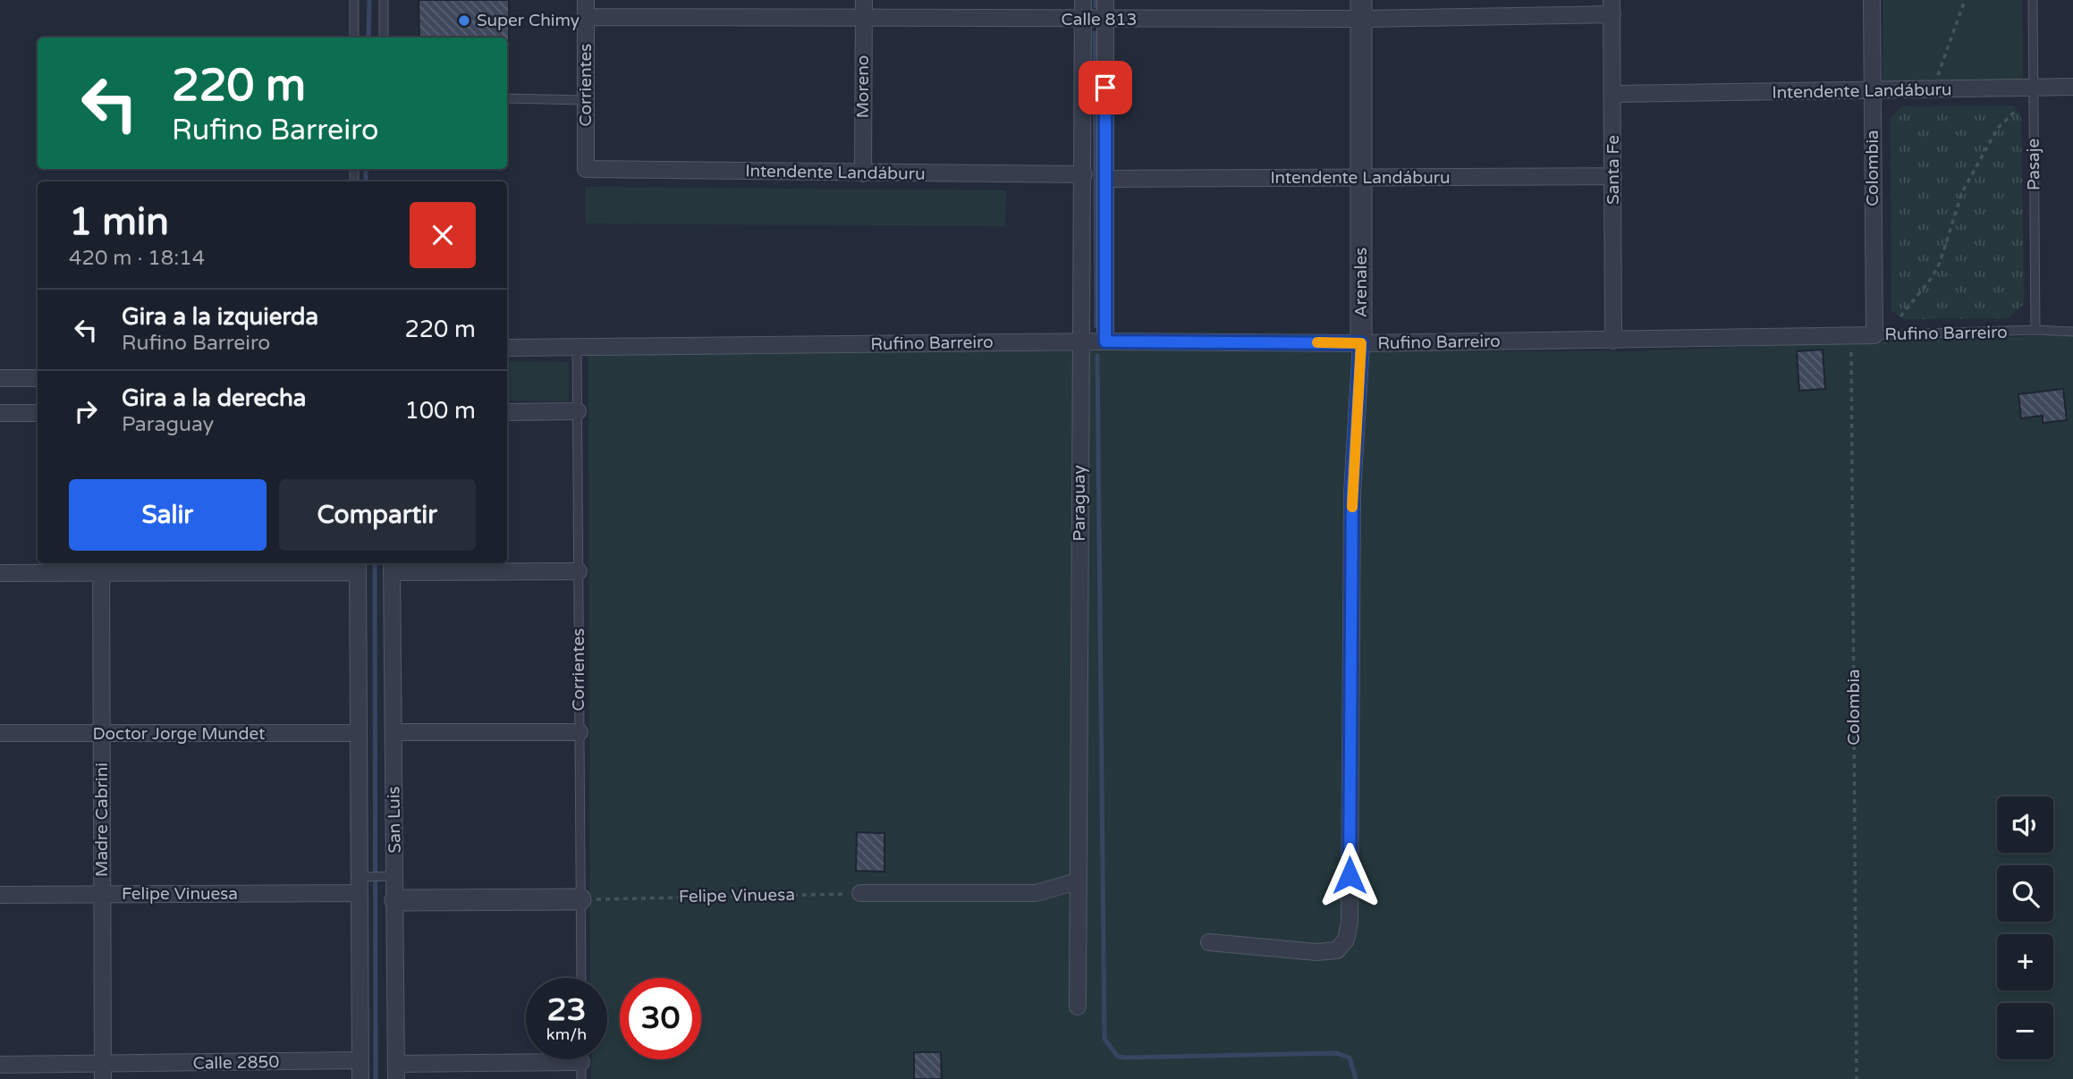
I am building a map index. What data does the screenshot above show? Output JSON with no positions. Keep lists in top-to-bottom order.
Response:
{
  "streets": {
    "street": [
      "Calle 813",
      "Corrientes",
      "Moreno",
      "Intendente Landáburu",
      "Colombia",
      "Santa Fe",
      "Arenales",
      "Rufino Barreiro",
      "Paraguay",
      "Doctor Jorge Mundet",
      "Madre Cabrini",
      "San Luis",
      "Felipe Vinuesa",
      "Calle 2850"
    ],
    "lane": ["Pasaje"]
  },
  "crossings": [
    ["Calle 813", "Corrientes"],
    ["Calle 813", "Moreno"],
    ["Calle 813", "Santa Fe"],
    ["Calle 813", "Arenales"],
    ["Calle 813", "Paraguay"],
    ["Corrientes", "Intendente Landáburu"],
    ["Corrientes", "Rufino Barreiro"],
    ["Corrientes", "Felipe Vinuesa"],
    ["Moreno", "Intendente Landáburu"],
    ["Intendente Landáburu", "Pasaje"],
    ["Intendente Landáburu", "Colombia"],
    ["Intendente Landáburu", "Santa Fe"],
    ["Intendente Landáburu", "Arenales"],
    ["Intendente Landáburu", "Paraguay"],
    ["Pasaje", "Rufino Barreiro"],
    ["Colombia", "Rufino Barreiro"],
    ["Santa Fe", "Rufino Barreiro"],
    ["Arenales", "Rufino Barreiro"],
    ["Rufino Barreiro", "Paraguay"],
    ["Doctor Jorge Mundet", "Madre Cabrini"],
    ["Doctor Jorge Mundet", "San Luis"],
    ["Madre Cabrini", "Felipe Vinuesa"],
    ["Madre Cabrini", "Calle 2850"],
    ["San Luis", "Felipe Vinuesa"],
    ["San Luis", "Calle 2850"]
  ],
  "places": ["Super Chimy"],
  "page": {
    "turn": ["220 m", "Rufino Barreiro"],
    "heading": ["1 min", "420 m · 18:14"],
    "list": [
      {
        "name": "Gira a la izquierda",
        "note": "Rufino Barreiro",
        "value": "220 m"
      },
      {
        "name": "Gira a la derecha",
        "note": "Paraguay",
        "value": "100 m"
      }
    ],
    "buttons": ["Salir", "Compartir"],
    "map_buttons": ["+", "−"],
    "speed": "23 km/h",
    "limit": "30"
  }
}
